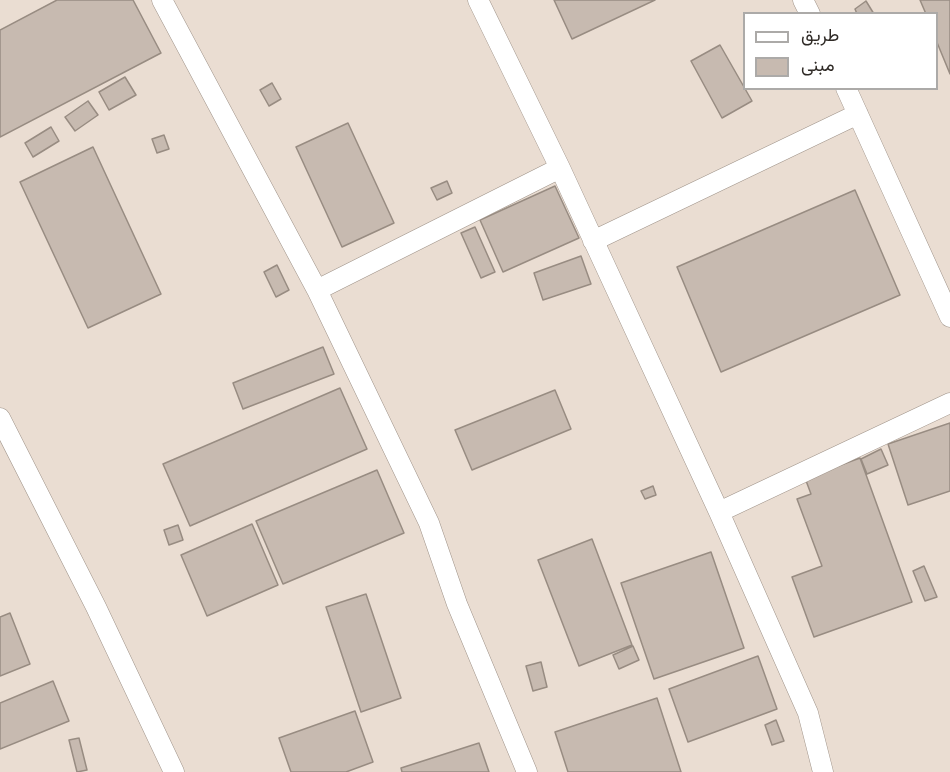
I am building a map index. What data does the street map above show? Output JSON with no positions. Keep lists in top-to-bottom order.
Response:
{
  "legend": ["طريق", "مبنى"]
}
